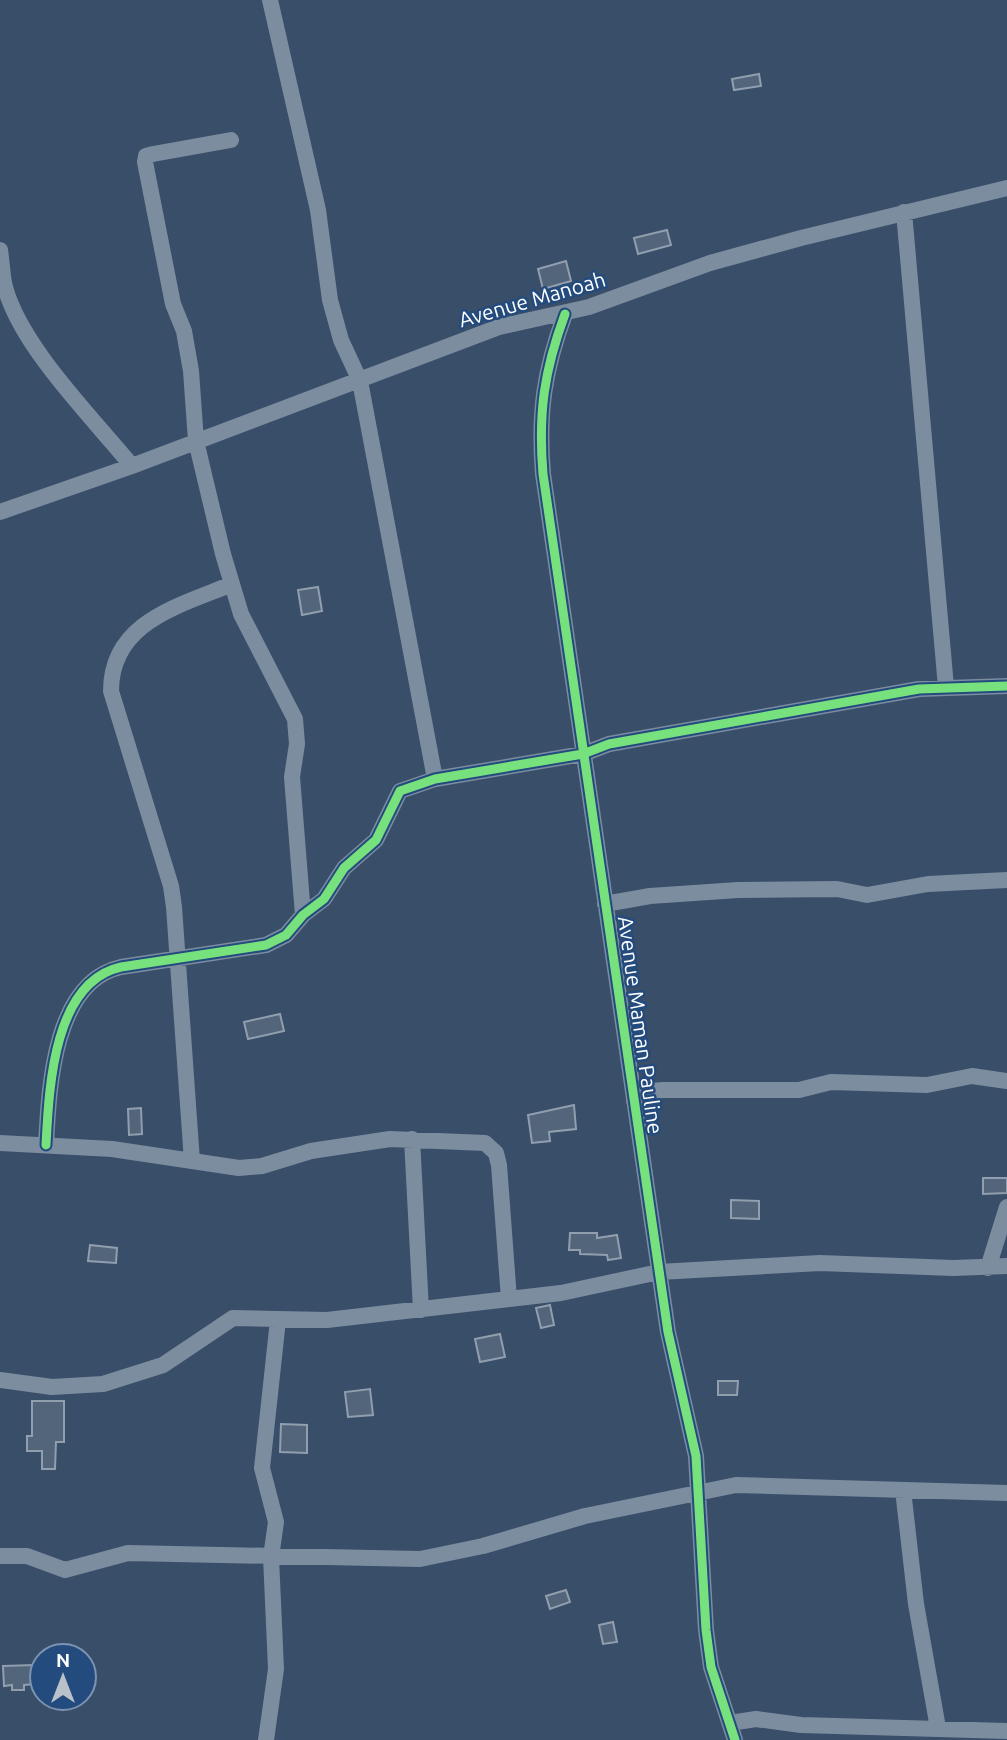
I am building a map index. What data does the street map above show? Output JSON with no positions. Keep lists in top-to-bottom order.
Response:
{
  "streets": {
    "street": ["Avenue Manoah", "Avenue Maman Pauline"]
  },
  "crossings": [
    ["Avenue Manoah", "Avenue Maman Pauline"]
  ],
  "north": "top"
}
